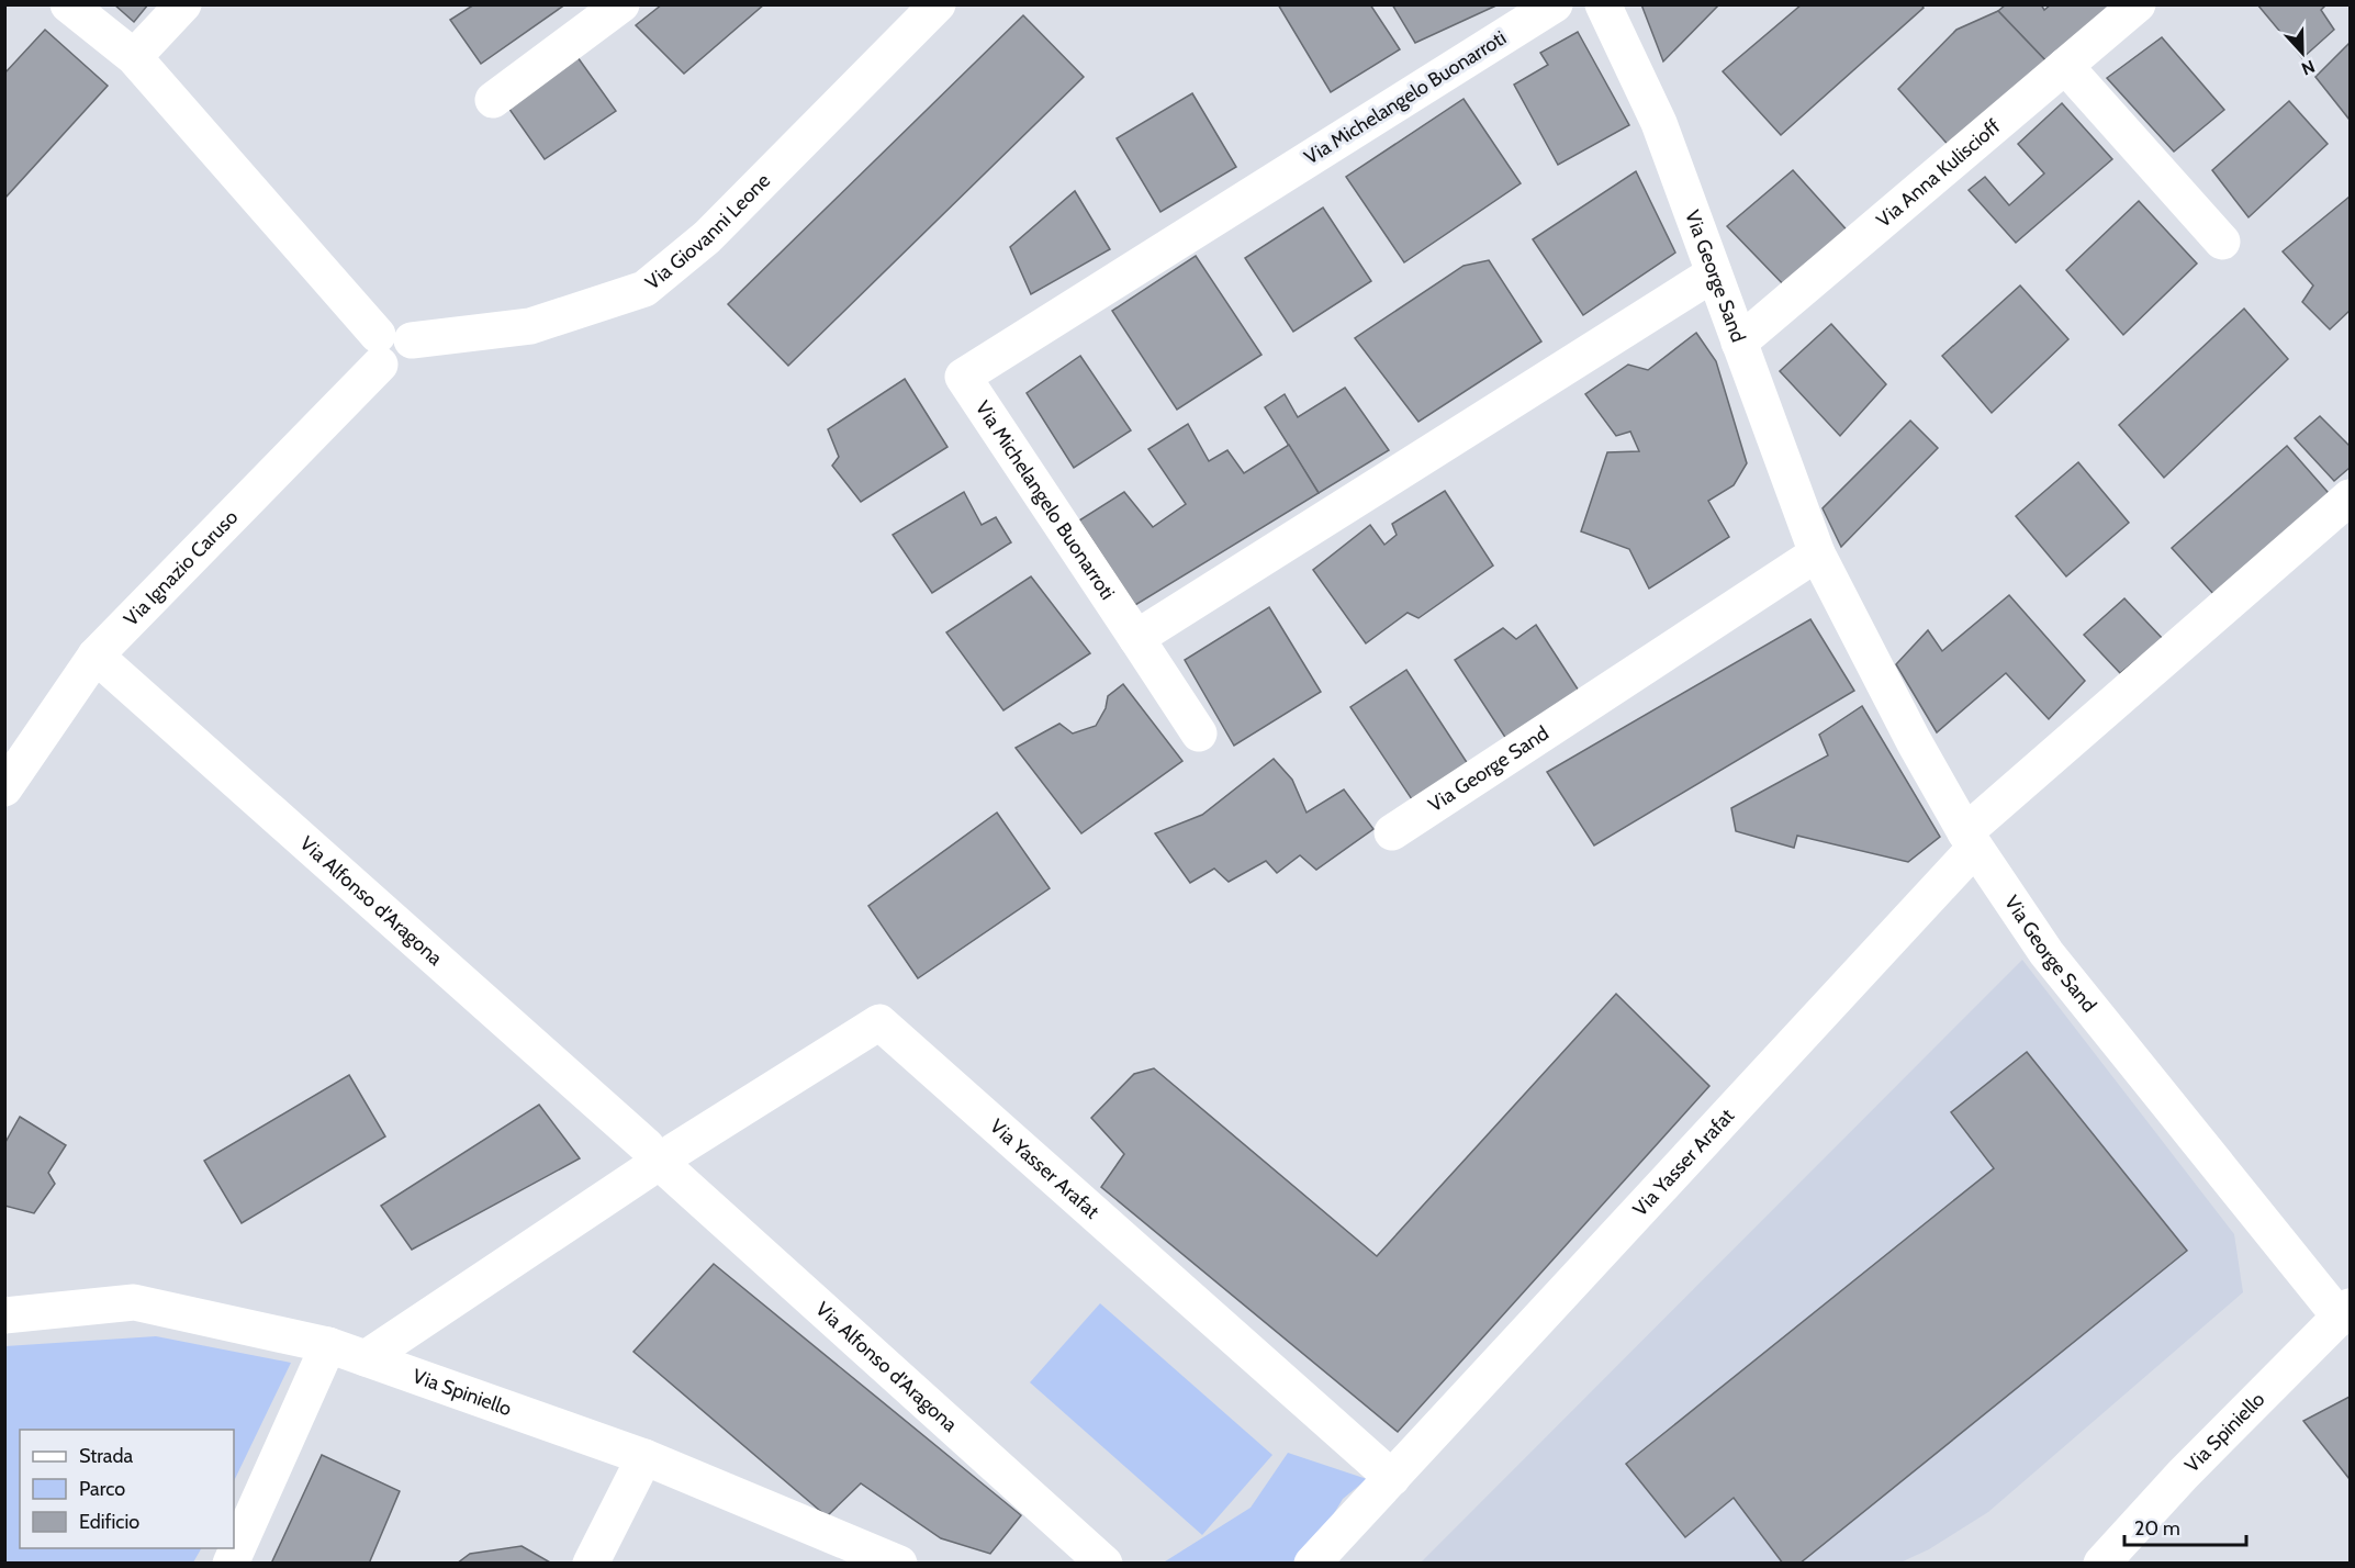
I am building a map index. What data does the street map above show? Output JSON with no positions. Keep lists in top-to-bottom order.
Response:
{
  "streets": {
    "street": [
      "Via Michelangelo Buonarroti",
      "Via Anna Kuliscioff",
      "Via Giovanni Leone",
      "Via George Sand",
      "Via Ignazio Caruso",
      "Via Alfonso d'Aragona",
      "Via Yasser Arafat",
      "Via Spiniello"
    ]
  },
  "crossings": [
    ["Via Anna Kuliscioff", "Via George Sand"],
    ["Via Giovanni Leone", "Via Ignazio Caruso"],
    ["Via George Sand", "Via Yasser Arafat"],
    ["Via George Sand", "Via Spiniello"],
    ["Via Ignazio Caruso", "Via Alfonso d'Aragona"],
    ["Via Alfonso d'Aragona", "Via Yasser Arafat"]
  ],
  "legend": ["Strada", "Parco", "Edificio"],
  "scale_bar": "20 m",
  "north": "bottom"
}
